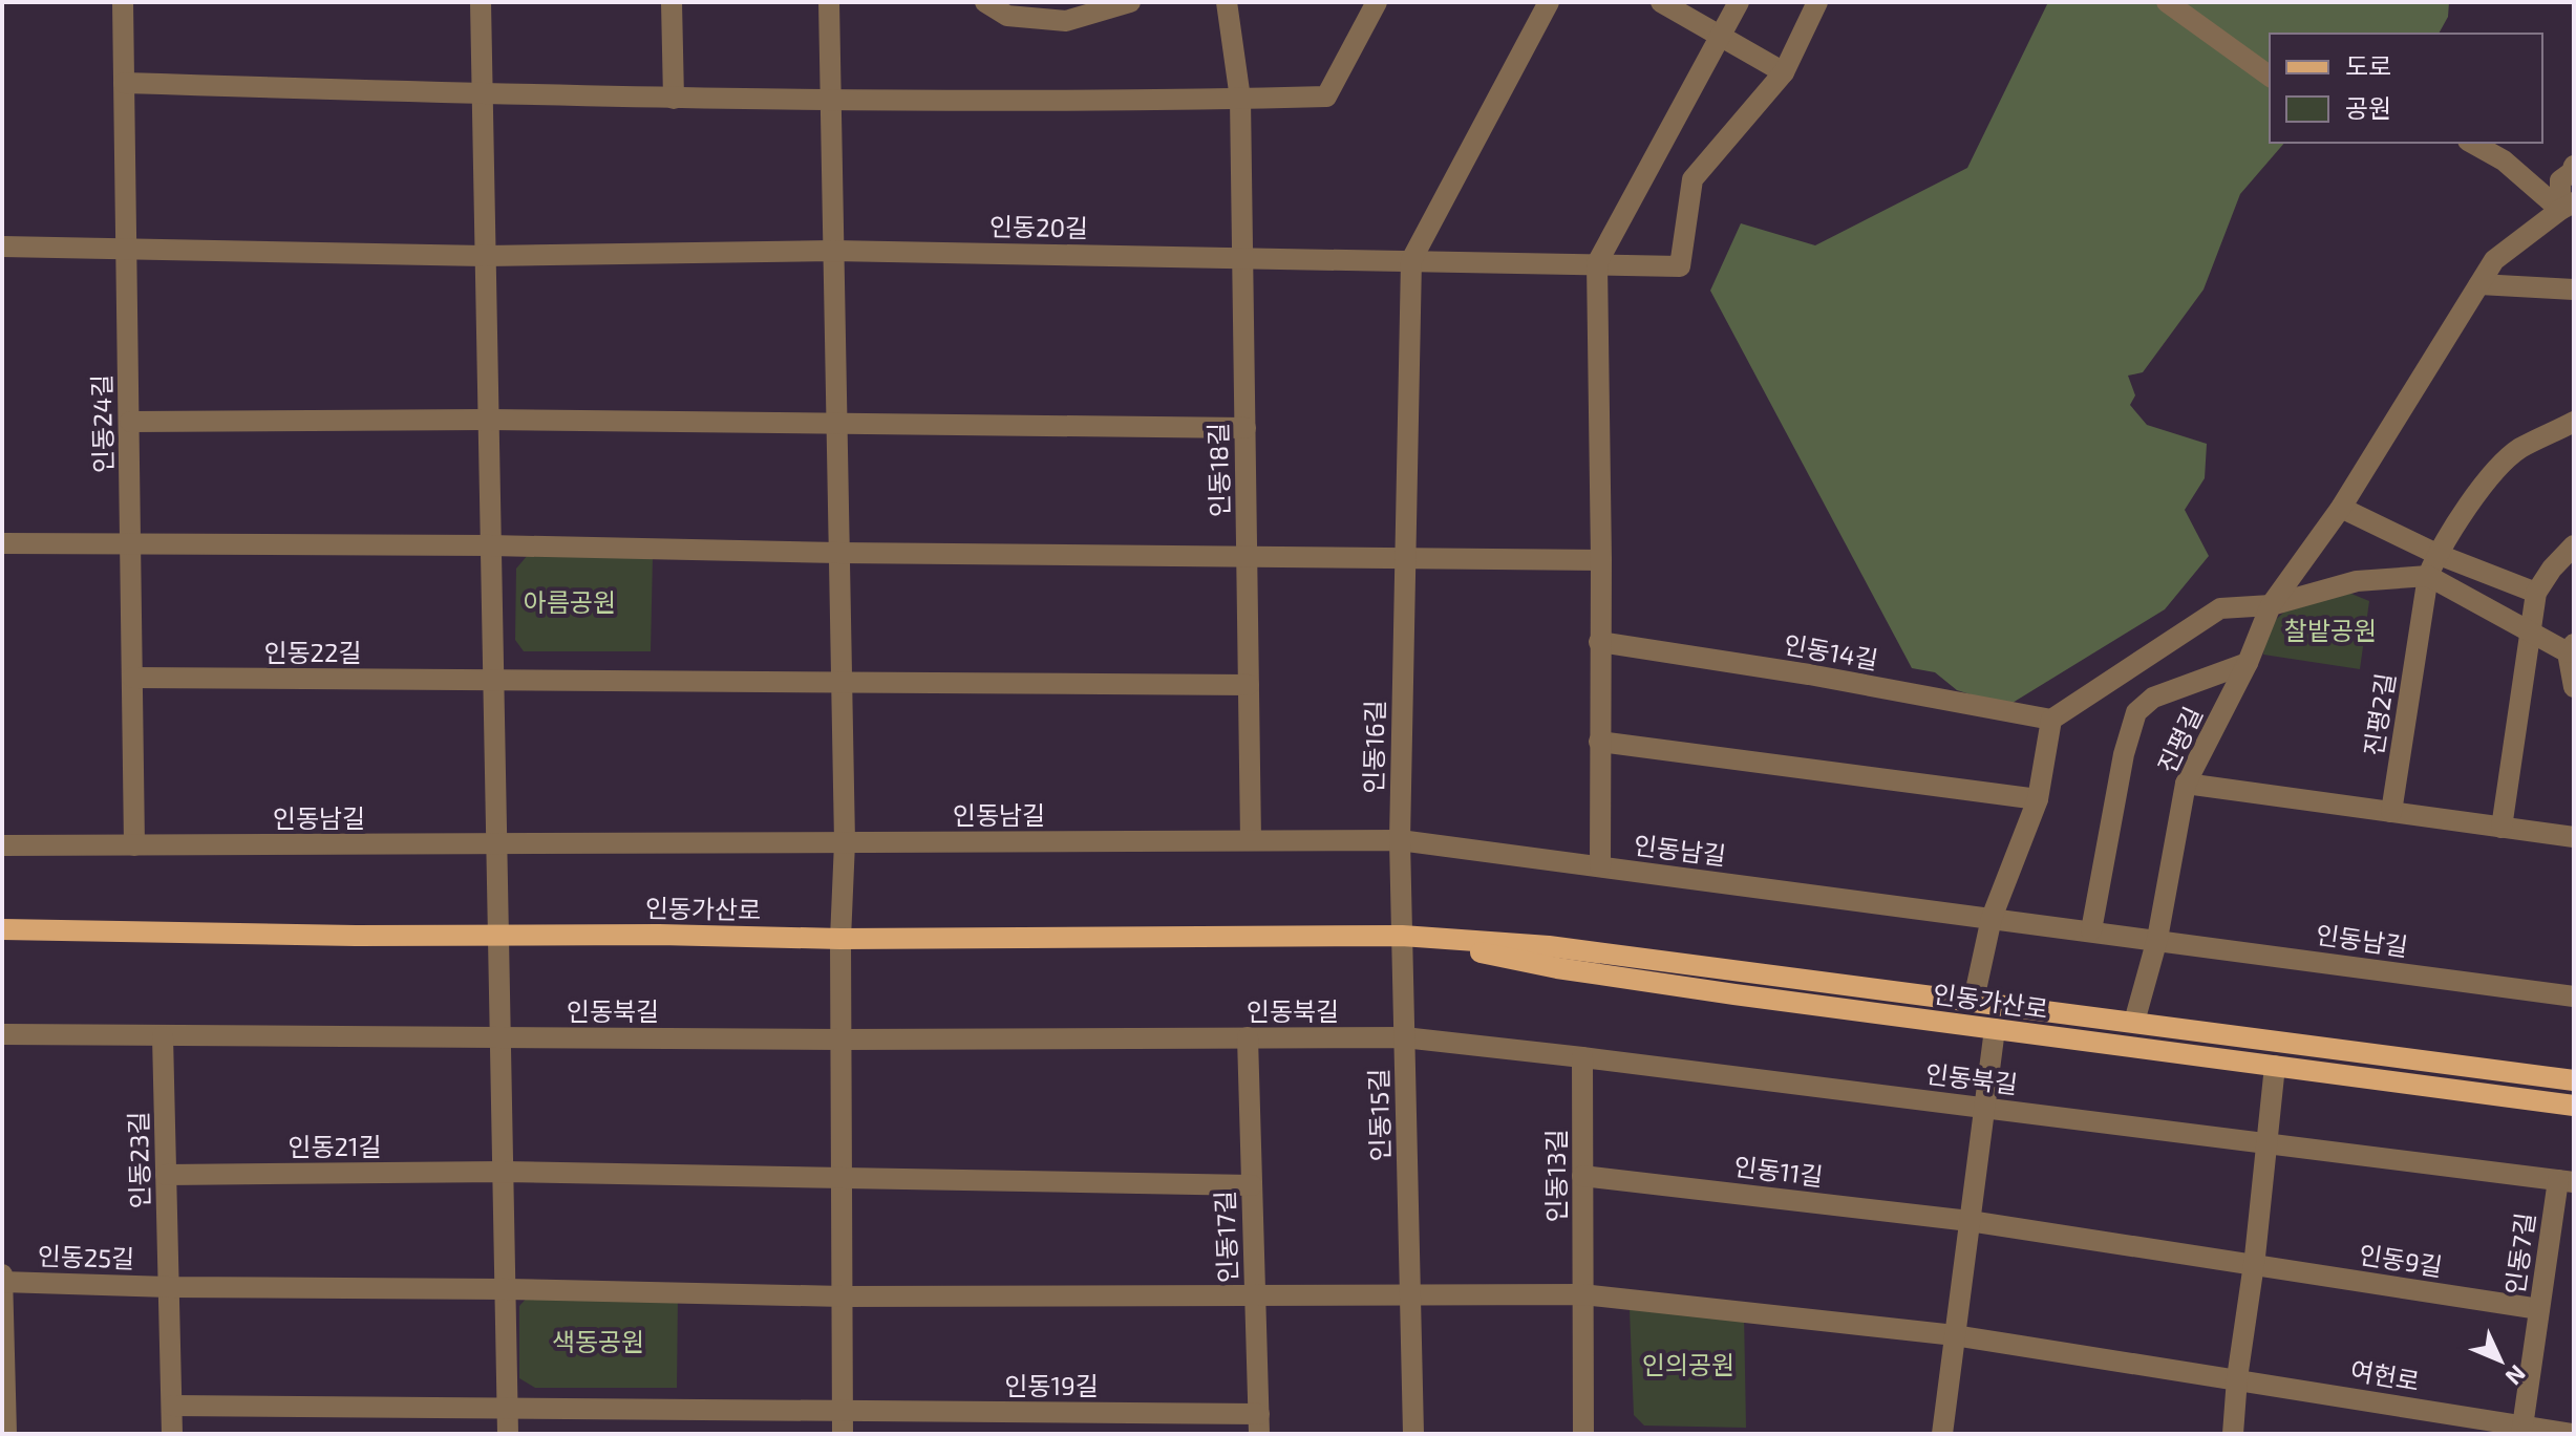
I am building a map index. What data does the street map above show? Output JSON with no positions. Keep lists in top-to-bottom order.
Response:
{
  "streets": {
    "main road": ["인동가산로"],
    "street": [
      "인동20길",
      "인동24길",
      "인동18길",
      "인동22길",
      "인동14길",
      "진평2길",
      "진평길",
      "인동16길",
      "인동남길",
      "인동북길",
      "인동15길",
      "인동21길",
      "인동23길",
      "인동11길",
      "인동13길",
      "인동17길",
      "인동7길",
      "인동25길",
      "인동9길",
      "여헌로",
      "인동19길"
    ]
  },
  "crossings": [
    ["인동20길", "인동18길"],
    ["인동24길", "인동22길"],
    ["인동24길", "인동남길"],
    ["인동18길", "인동남길"],
    ["진평길", "인동남길"],
    ["진평길", "인동가산로"],
    ["인동16길", "인동남길"],
    ["인동16길", "인동가산로"],
    ["인동16길", "인동15길"],
    ["인동가산로", "인동15길"],
    ["인동북길", "인동15길"],
    ["인동북길", "인동23길"],
    ["인동북길", "인동13길"],
    ["인동북길", "인동17길"],
    ["인동북길", "인동7길"],
    ["인동21길", "인동23길"],
    ["인동23길", "인동25길"],
    ["인동11길", "인동13길"],
    ["인동11길", "인동9길"],
    ["인동17길", "인동19길"],
    ["인동7길", "인동9길"],
    ["인동7길", "여헌로"]
  ],
  "parks": [
    "아름공원",
    "찰밭공원",
    "색동공원",
    "인의공원"
  ],
  "legend": ["도로", "공원"],
  "north": "bottom right"
}
